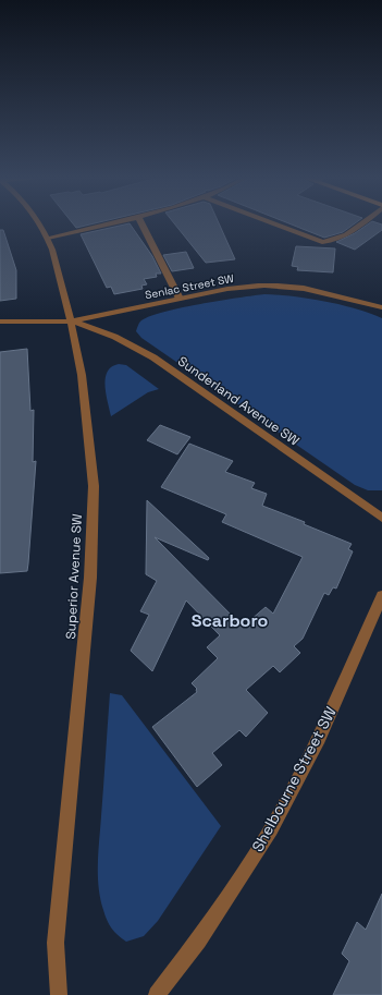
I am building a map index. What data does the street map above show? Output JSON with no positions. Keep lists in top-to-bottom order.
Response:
{
  "streets": {
    "street": [
      "Senlac Street SW",
      "Sunderland Avenue SW",
      "Superior Avenue SW",
      "Shelbourne Street SW"
    ]
  },
  "crossings": [
    ["Senlac Street SW", "Sunderland Avenue SW"],
    ["Senlac Street SW", "Superior Avenue SW"],
    ["Sunderland Avenue SW", "Superior Avenue SW"]
  ],
  "districts": ["Scarboro"]
}
